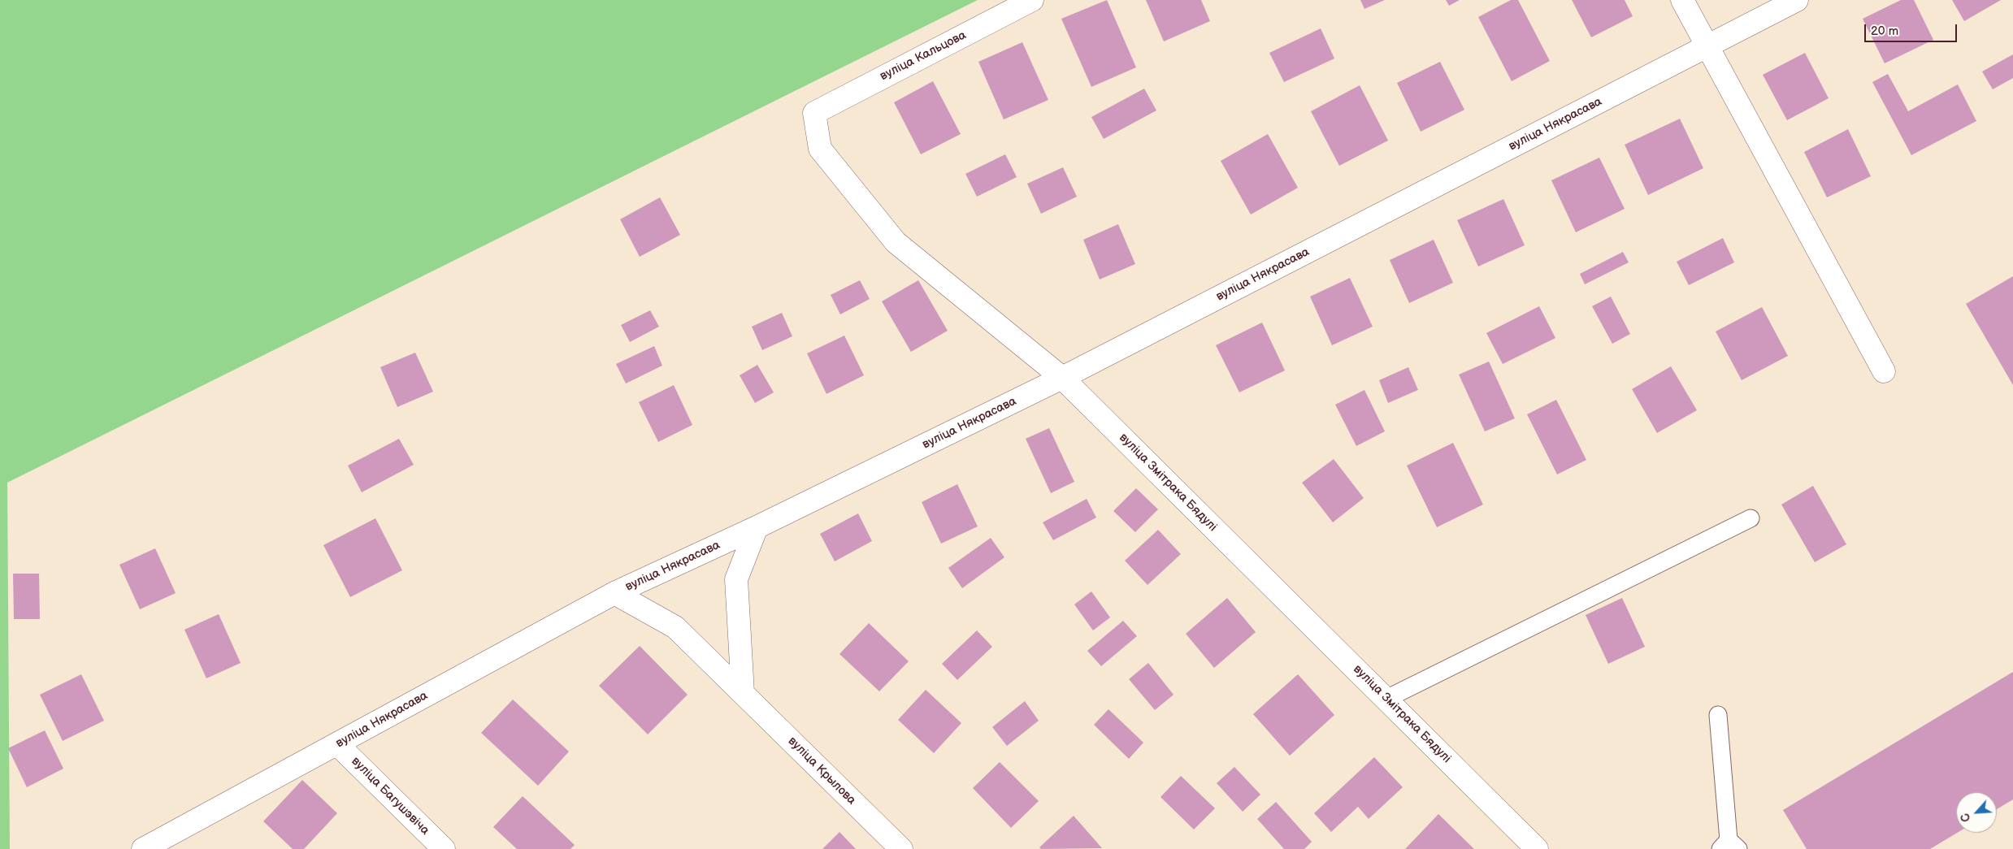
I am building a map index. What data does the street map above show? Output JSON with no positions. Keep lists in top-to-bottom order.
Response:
{
  "streets": {
    "street": [
      "вуліца Кальцова",
      "вуліца Някрасава",
      "вуліца Змітрака Бядулі",
      "вуліца Крылова",
      "вуліца Багушэвіча"
    ]
  },
  "crossings": [
    ["вуліца Кальцова", "вуліца Змітрака Бядулі"],
    ["вуліца Някрасава", "вуліца Змітрака Бядулі"],
    ["вуліца Някрасава", "вуліца Крылова"],
    ["вуліца Някрасава", "вуліца Багушэвіча"]
  ],
  "scale_bar": "20 m",
  "north": "bottom left"
}
